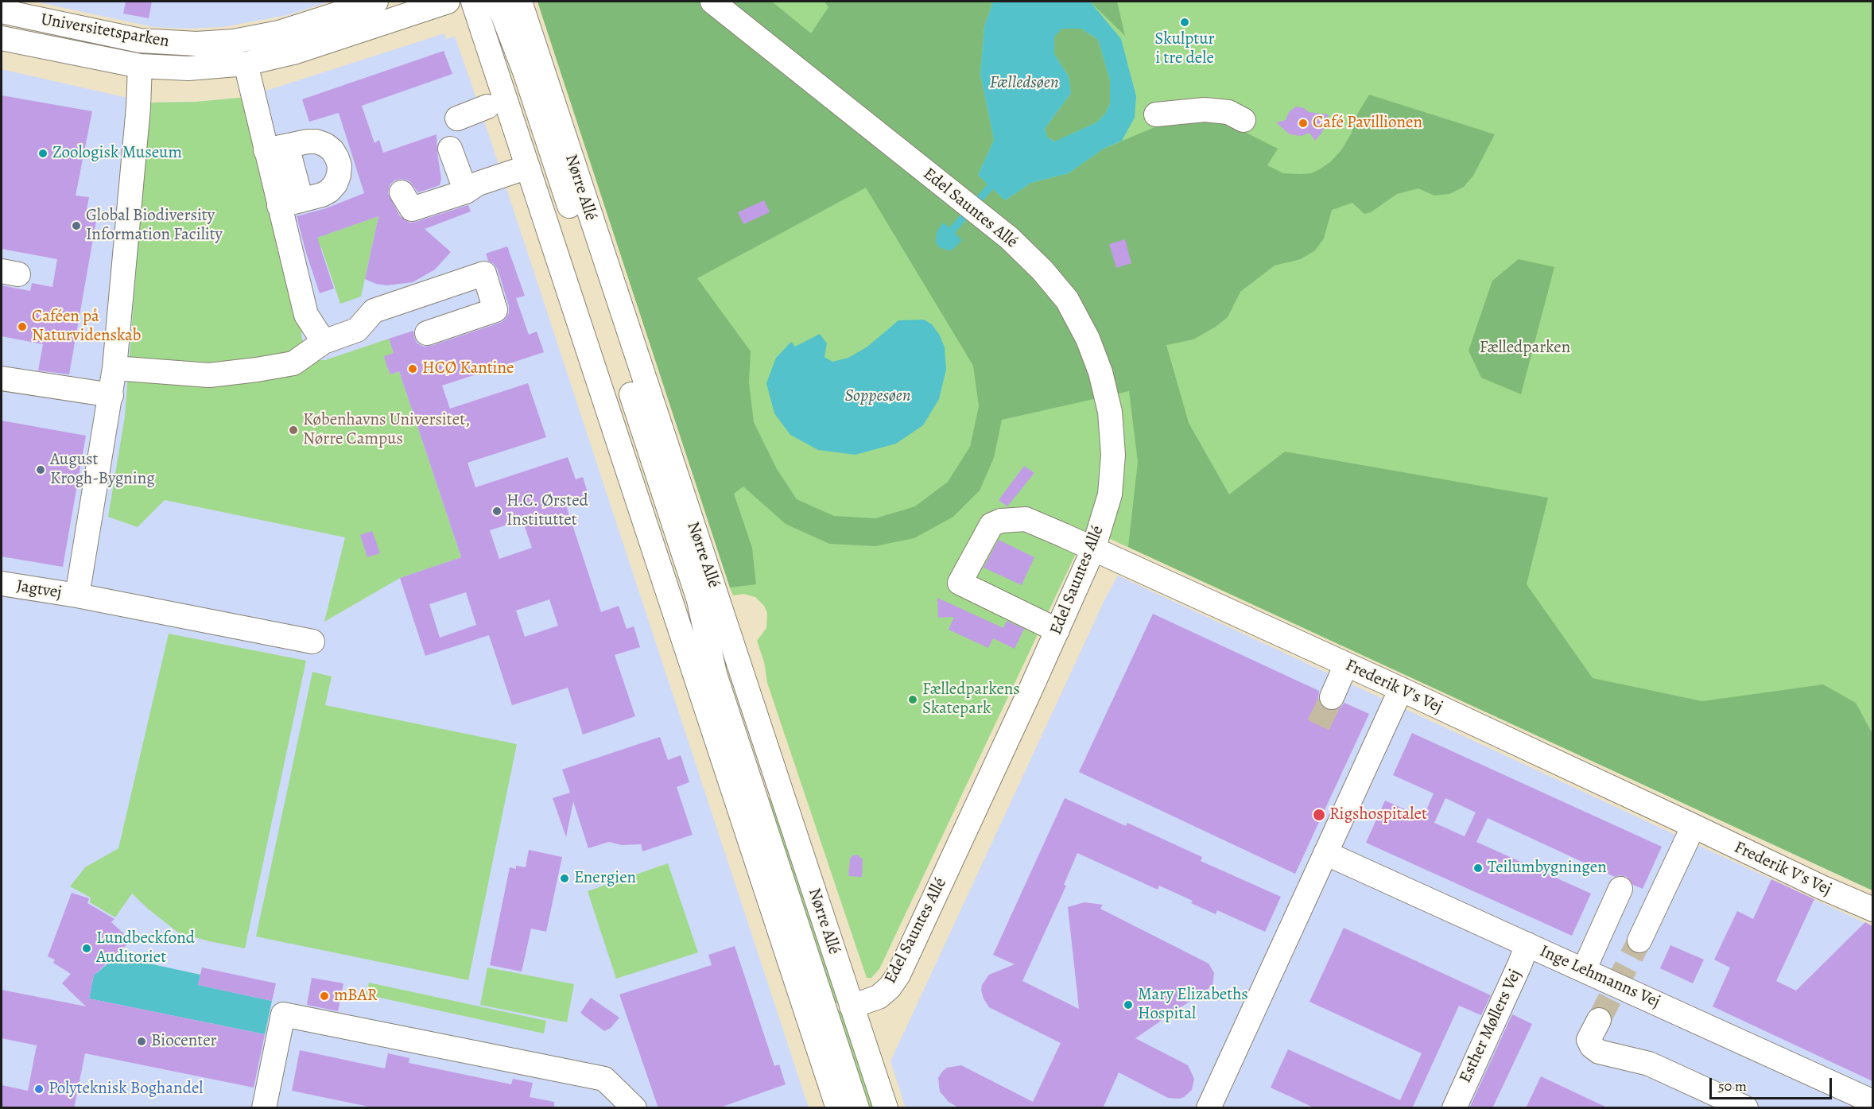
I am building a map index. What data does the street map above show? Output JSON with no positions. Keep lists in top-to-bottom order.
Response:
{
  "streets": {
    "street": [
      "Universitetsparken",
      "Nørre Allé",
      "Edel Sauntes Allé",
      "Jagtvej",
      "Frederik V's Vej",
      "Inge Lehmanns Vej",
      "Esther Møllers Vej"
    ]
  },
  "crossings": [
    ["Universitetsparken", "Jagtvej"],
    ["Nørre Allé", "Edel Sauntes Allé"],
    ["Edel Sauntes Allé", "Frederik V's Vej"],
    ["Inge Lehmanns Vej", "Esther Møllers Vej"]
  ],
  "water": ["Fælledsøen", "Soppesøen"],
  "parks": ["Fælledparken"],
  "places": [
    "Skulptur i tre dele",
    "Café Pavillionen",
    "Zoologisk Museum",
    "Global Biodiversity Information Facility",
    "Caféen på Naturvidenskab",
    "HCØ Kantine",
    "Københavns Universitet, Nørre Campus",
    "August Krogh-Bygning",
    "H.C. Ørsted Instituttet",
    "Fælledparkens Skatepark",
    "Rigshospitalet",
    "Teilumbygningen",
    "Energien",
    "Lundbeckfond Auditoriet",
    "mBAR",
    "Mary Elizabeths Hospital",
    "Biocenter",
    "Polyteknisk Boghandel"
  ],
  "scale_bar": "50 m"
}
